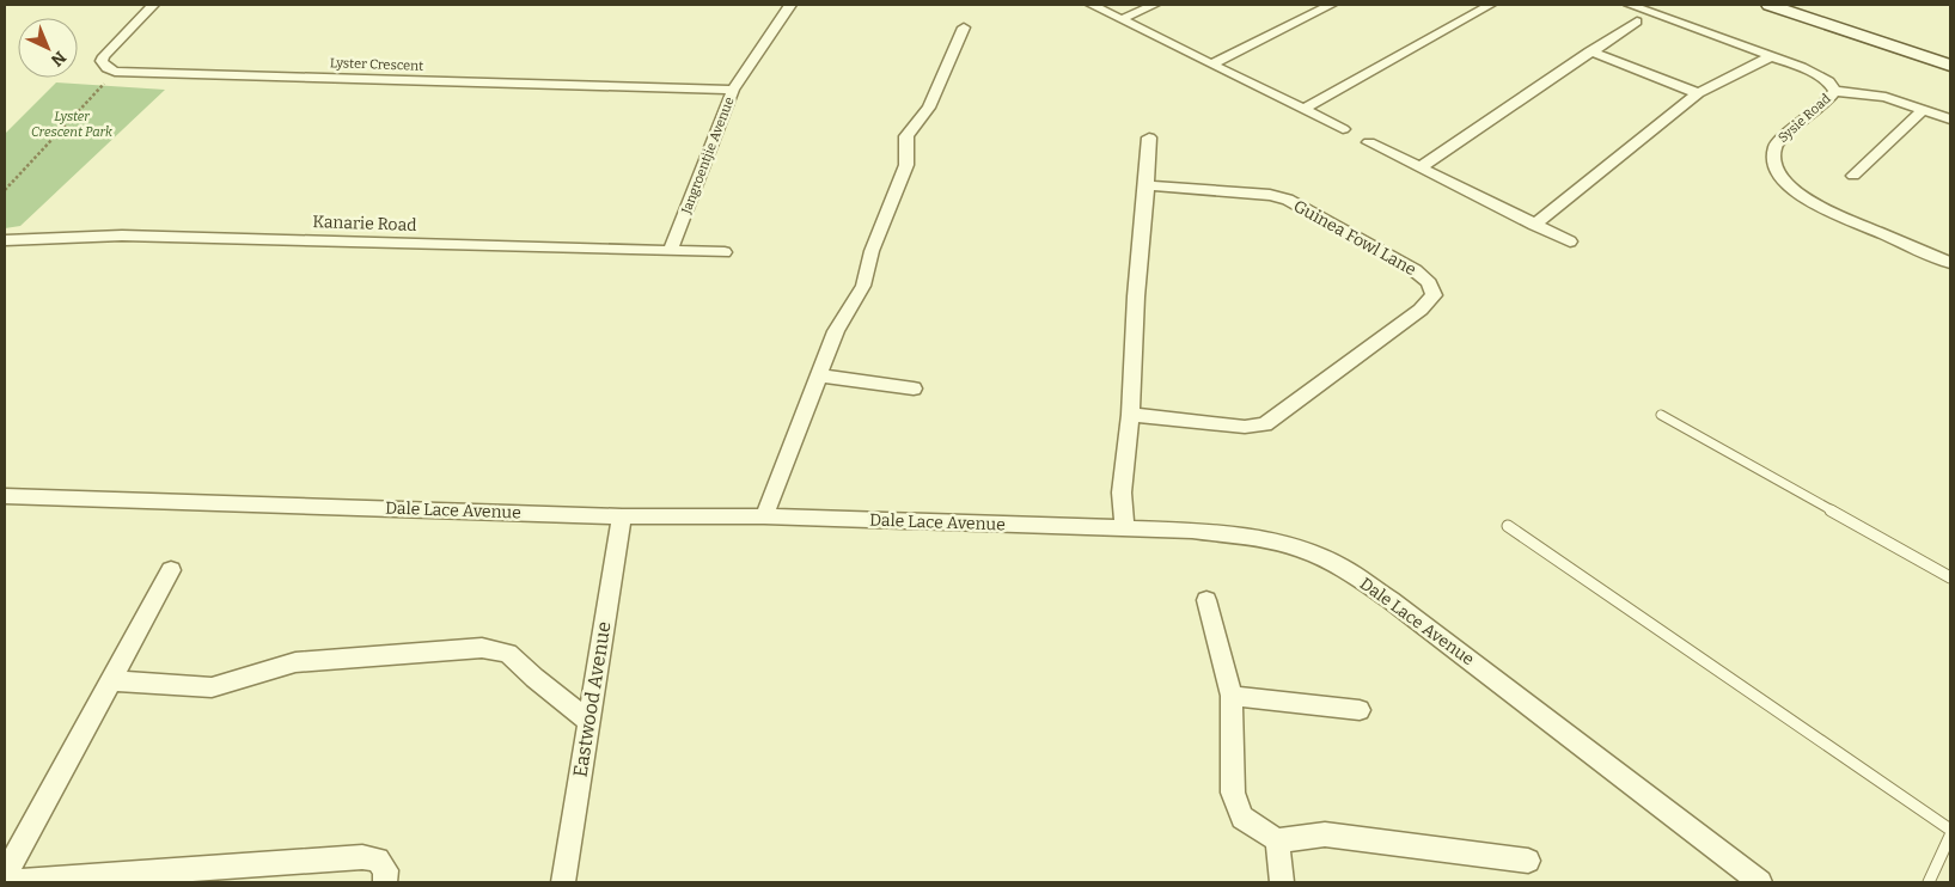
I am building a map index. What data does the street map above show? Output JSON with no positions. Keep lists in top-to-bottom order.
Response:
{
  "streets": {
    "street": [
      "Lyster Crescent",
      "Sysie Road",
      "Jangroentjie Avenue",
      "Kanarie Road",
      "Guinea Fowl Lane",
      "Dale Lace Avenue",
      "Eastwood Avenue"
    ]
  },
  "crossings": [
    ["Lyster Crescent", "Jangroentjie Avenue"],
    ["Jangroentjie Avenue", "Kanarie Road"],
    ["Dale Lace Avenue", "Eastwood Avenue"]
  ],
  "parks": ["Lyster Crescent Park"],
  "north": "bottom right"
}
